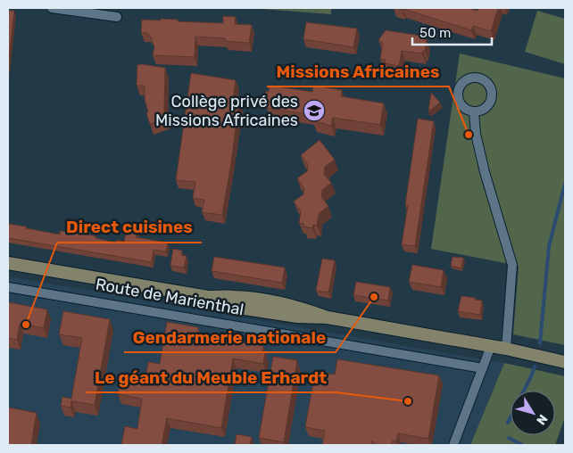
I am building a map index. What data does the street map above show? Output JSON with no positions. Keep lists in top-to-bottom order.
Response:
{
  "streets": {
    "street": ["Route de Marienthal"]
  },
  "places": {
    "school or university": ["Collège privé des Missions Africaines"],
    "other": [
      "Missions Africaines",
      "Gendarmerie nationale",
      "Direct cuisines",
      "Le géant du Meuble Erhardt"
    ]
  },
  "scale_bar": "50 m",
  "north": "bottom right"
}
